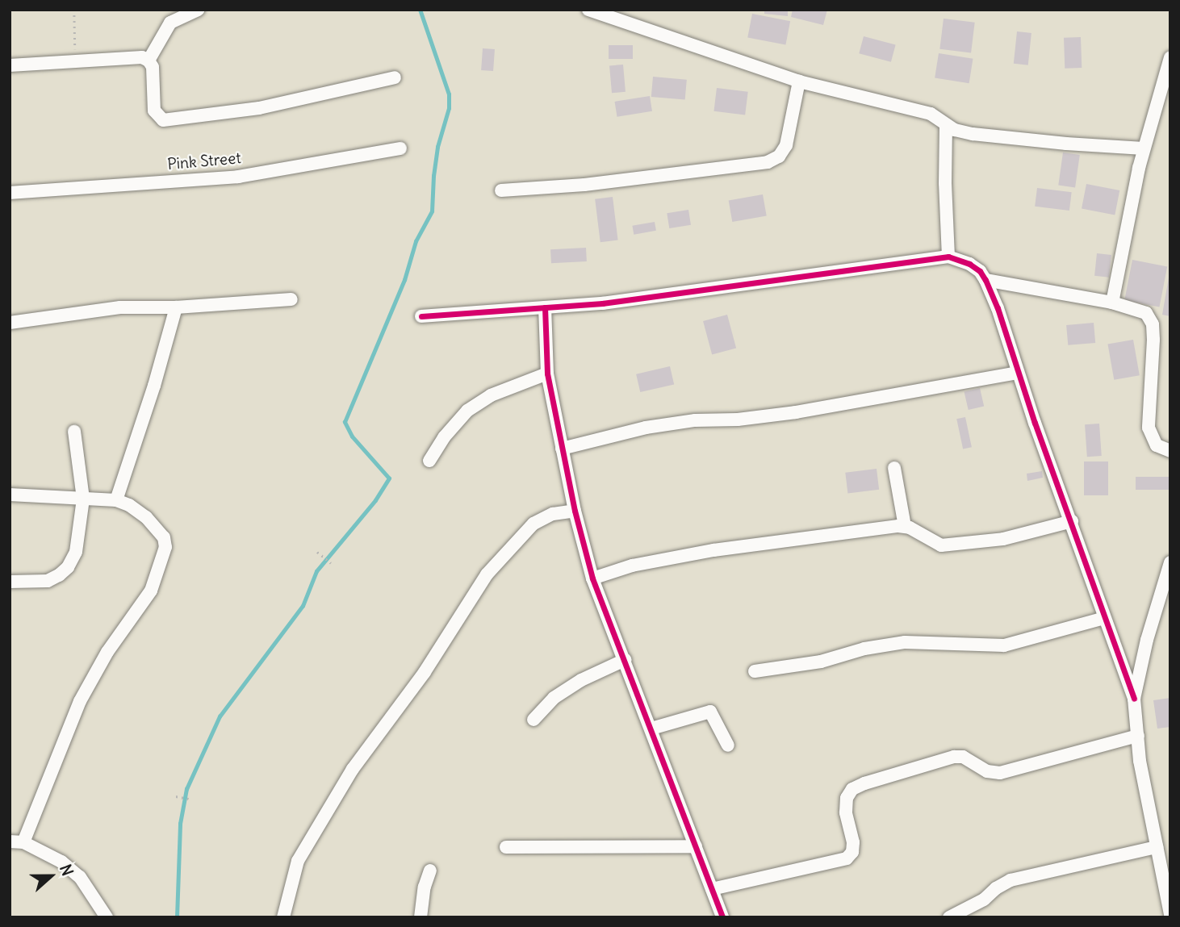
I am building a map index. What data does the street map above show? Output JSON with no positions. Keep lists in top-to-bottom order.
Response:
{
  "streets": {
    "street": ["Pink Street"]
  },
  "north": "right"
}
